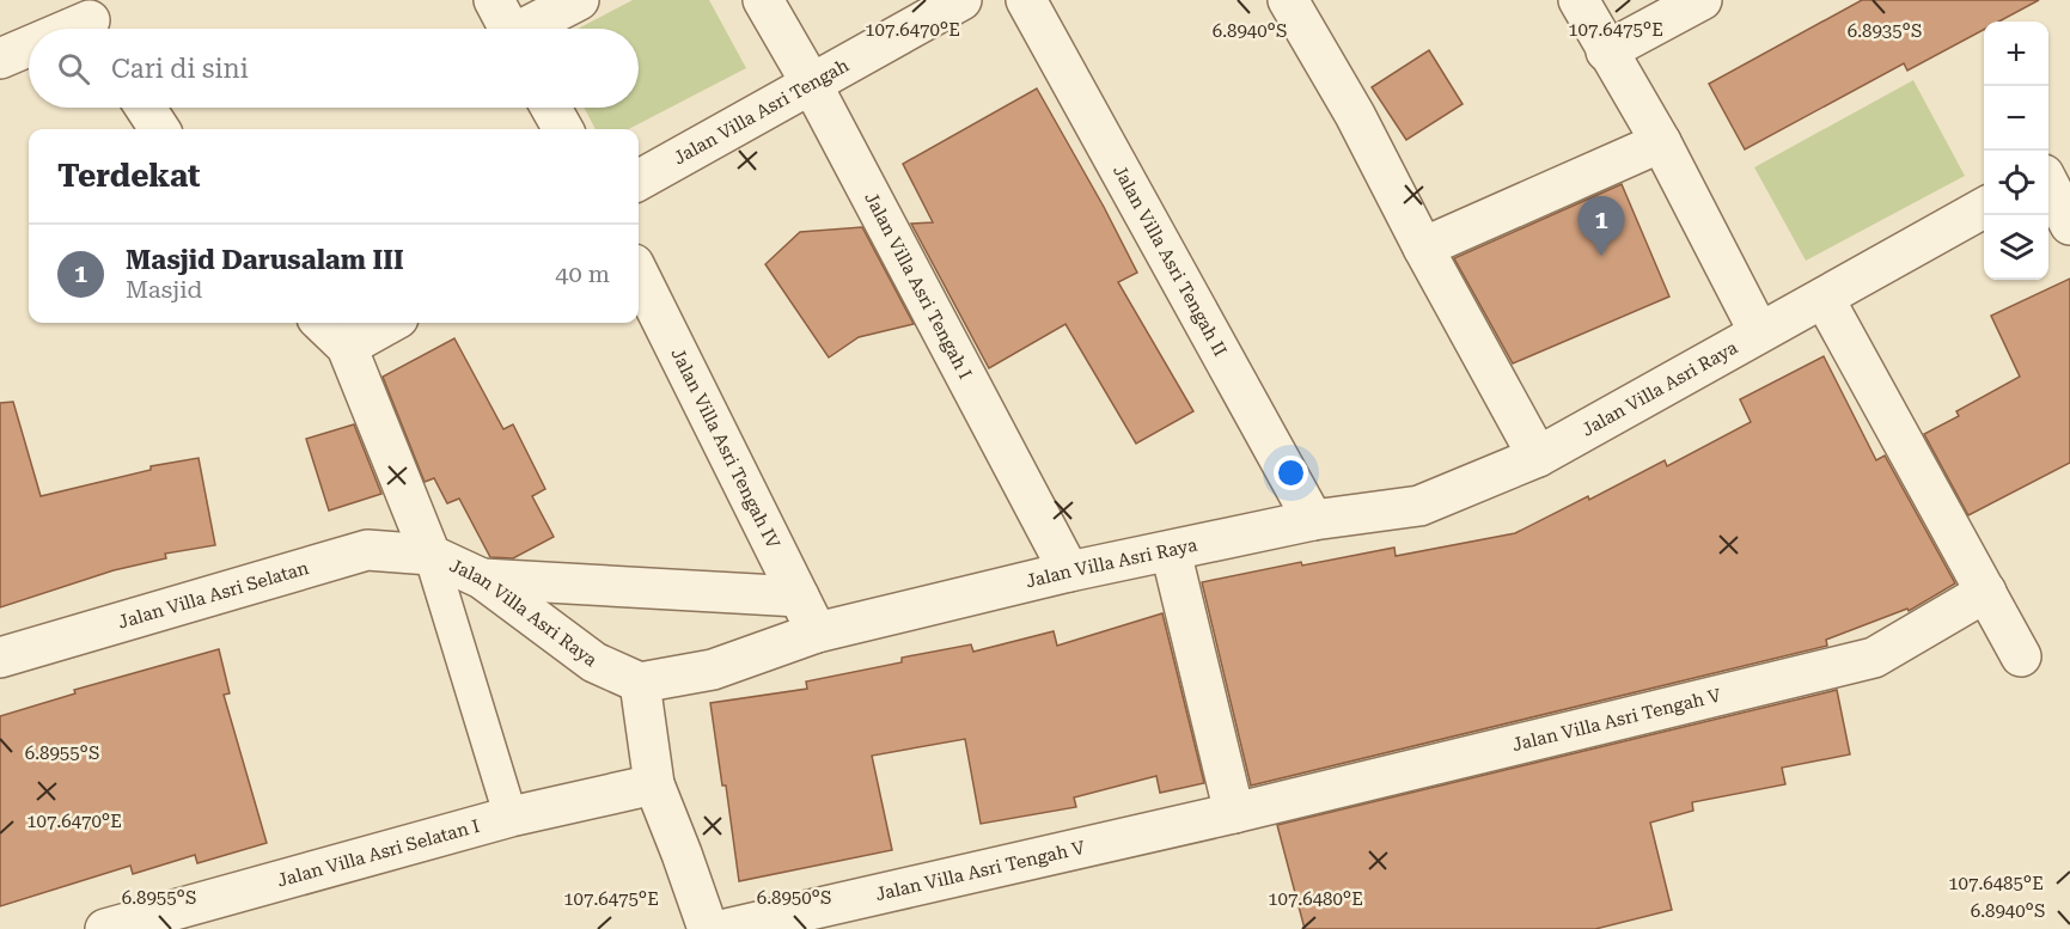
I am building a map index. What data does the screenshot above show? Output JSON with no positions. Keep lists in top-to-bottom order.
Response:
{
  "streets": {
    "street": [
      "Jalan Villa Asri Tengah",
      "Jalan Villa Asri Tengah II",
      "Jalan Villa Asri Tengah I",
      "Jalan Villa Asri Raya",
      "Jalan Villa Asri Tengah IV",
      "Jalan Villa Asri Selatan",
      "Jalan Villa Asri Tengah V",
      "Jalan Villa Asri Selatan I"
    ]
  },
  "crossings": [
    ["Jalan Villa Asri Tengah", "Jalan Villa Asri Tengah I"],
    ["Jalan Villa Asri Tengah II", "Jalan Villa Asri Raya"],
    ["Jalan Villa Asri Tengah I", "Jalan Villa Asri Raya"],
    ["Jalan Villa Asri Raya", "Jalan Villa Asri Tengah IV"],
    ["Jalan Villa Asri Raya", "Jalan Villa Asri Selatan"]
  ],
  "page": {
    "map_buttons": ["+", "−"],
    "search": "Cari di sini",
    "heading": "Terdekat",
    "pins": "1",
    "list": [
      {
        "mark": "1",
        "name": "Masjid Darusalam III",
        "note": "Masjid",
        "value": "40 m"
      }
    ]
  },
  "coordinates": [
    "107.6470°E",
    "107.6475°E",
    "6.8940°S",
    "6.8935°S",
    "6.8955°S",
    "107.6485°E",
    "6.8950°S",
    "107.6480°E"
  ]
}
